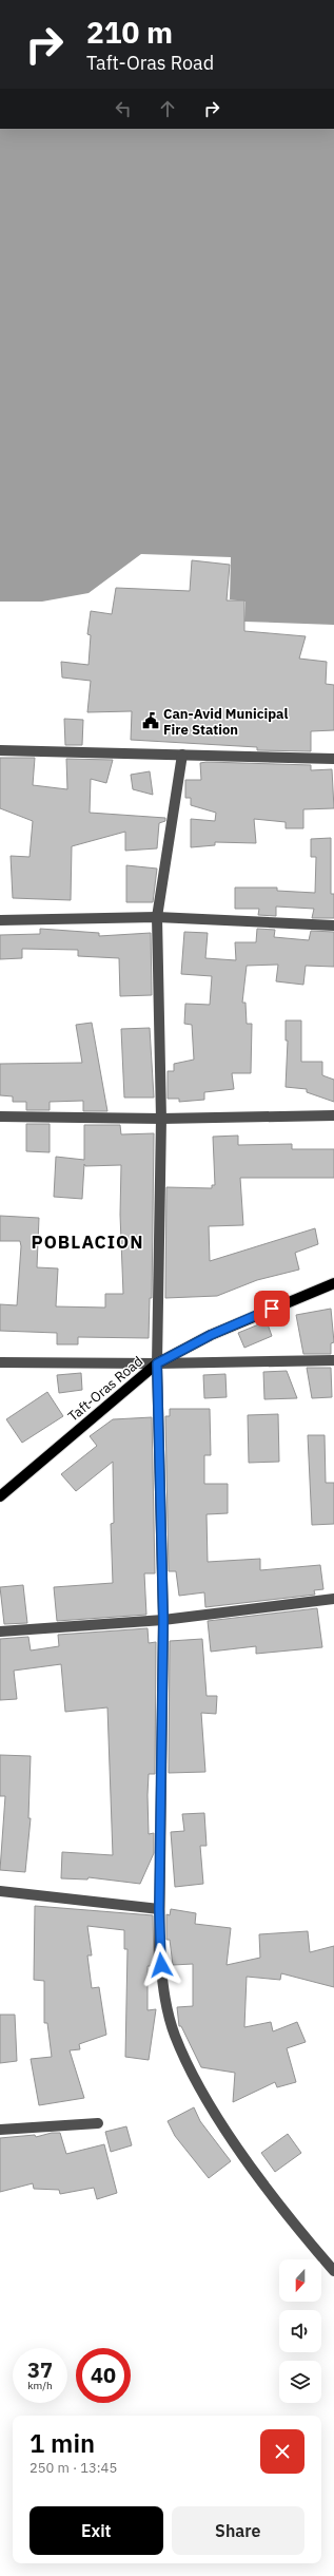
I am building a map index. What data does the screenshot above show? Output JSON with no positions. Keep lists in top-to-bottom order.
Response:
{
  "streets": {
    "main road": ["Taft-Oras Road"]
  },
  "districts": ["POBLACION"],
  "places": {
    "public building": ["Can-Avid Municipal Fire Station"]
  },
  "north": "bottom",
  "page": {
    "turn": ["210 m", "Taft-Oras Road"],
    "speed": "37 km/h",
    "limit": "40",
    "heading": ["1 min", "250 m · 13:45"],
    "buttons": ["Exit", "Share"]
  }
}
